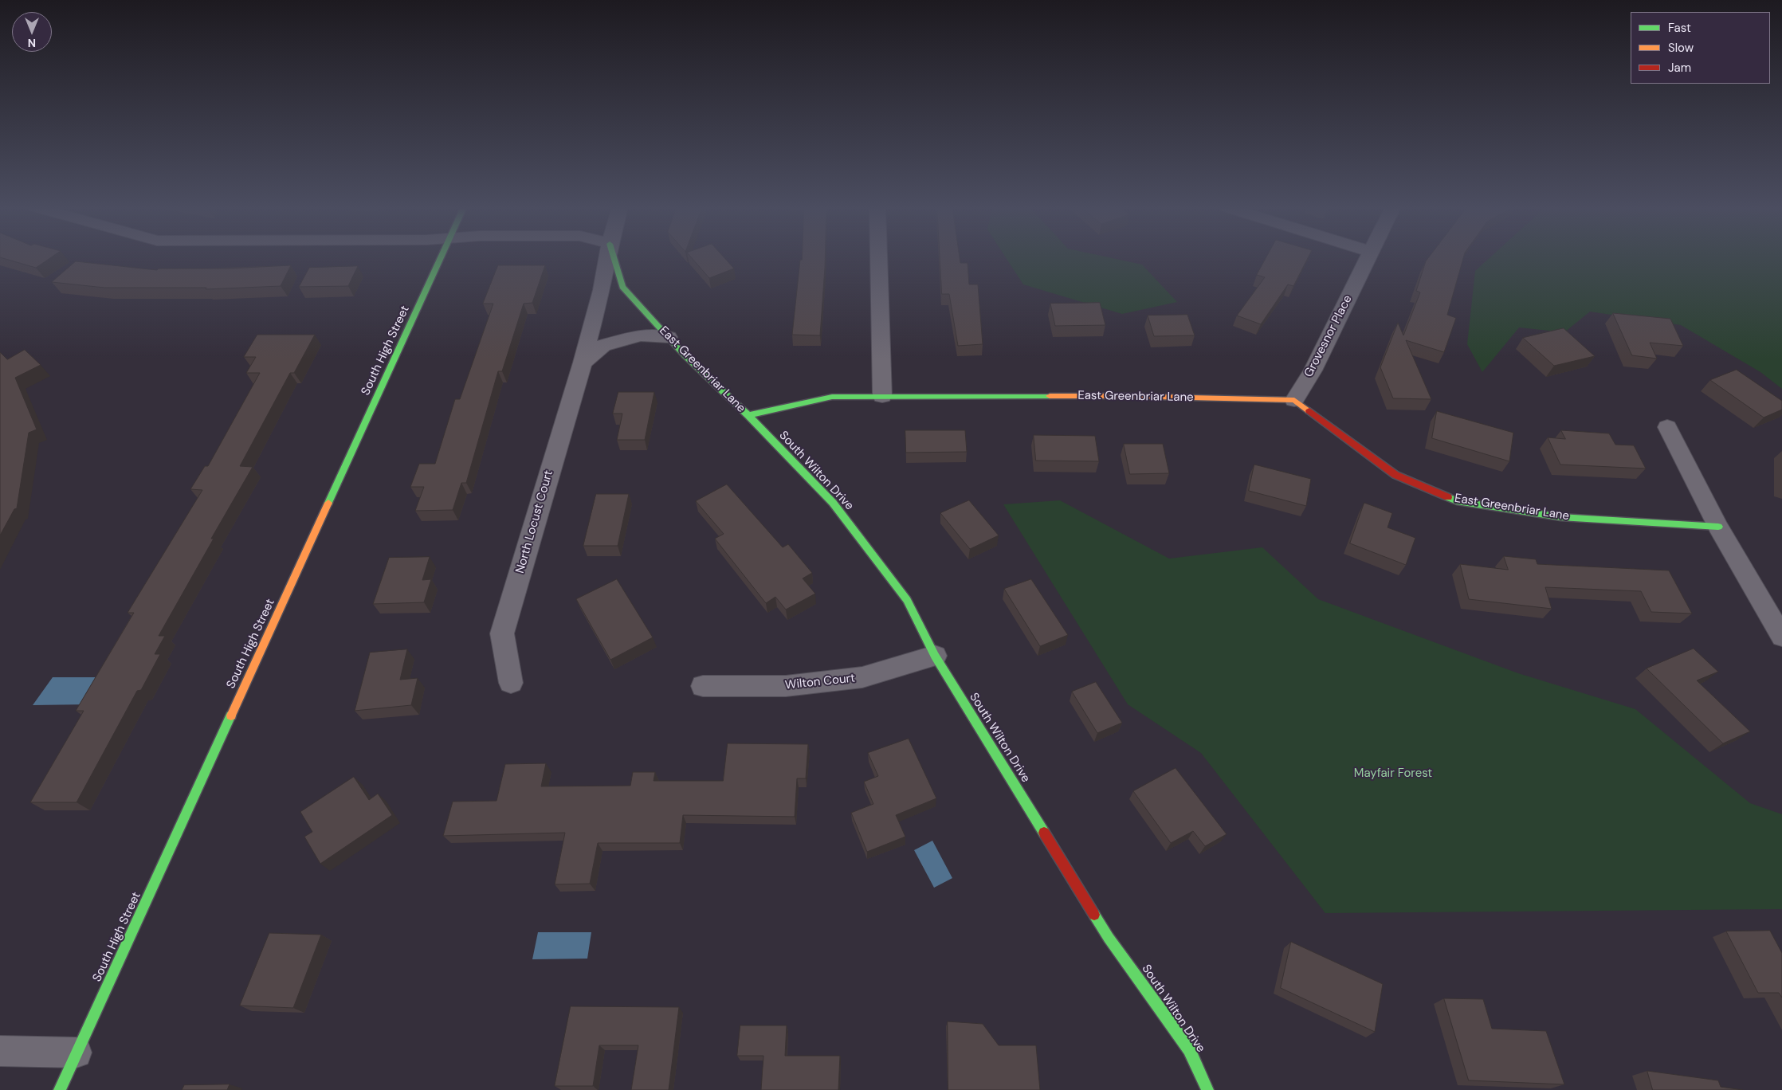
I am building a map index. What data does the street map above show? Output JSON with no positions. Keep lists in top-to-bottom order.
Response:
{
  "streets": {
    "street": [
      "Grovesnor Place",
      "South High Street",
      "East Greenbriar Lane",
      "South Wilton Drive",
      "North Locust Court",
      "Wilton Court"
    ]
  },
  "crossings": [
    ["Grovesnor Place", "East Greenbriar Lane"],
    ["East Greenbriar Lane", "South Wilton Drive"],
    ["South Wilton Drive", "Wilton Court"]
  ],
  "parks": ["Mayfair Forest"],
  "legend": ["Fast", "Slow", "Jam"],
  "north": "bottom"
}
